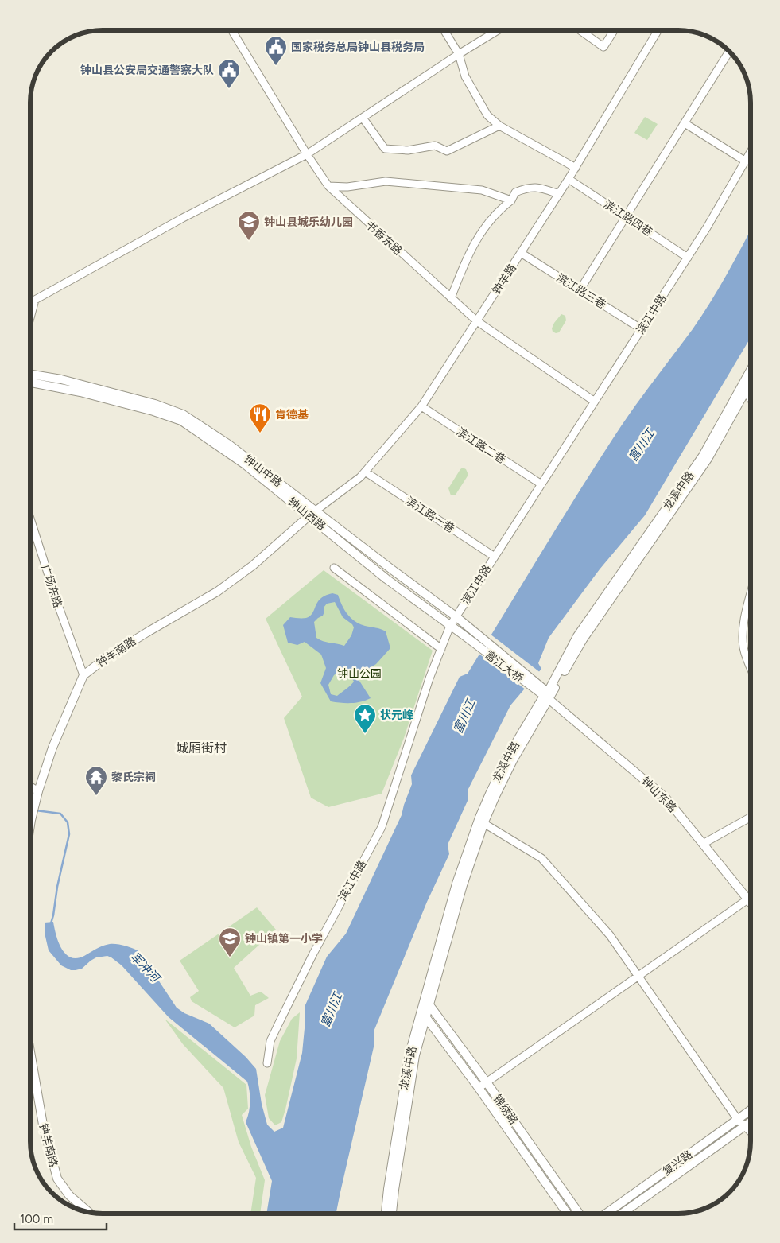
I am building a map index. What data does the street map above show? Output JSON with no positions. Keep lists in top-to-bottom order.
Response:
{
  "streets": {
    "main road": [
      "钟山中路",
      "龙溪中路",
      "钟山西路",
      "钟羊南路",
      "富江大桥",
      "钟山东路",
      "锦绣路",
      "复兴路"
    ],
    "street": [
      "滨江路四巷",
      "书香东路",
      "钟羊路",
      "滨江路三巷",
      "滨江中路",
      "滨江路二巷",
      "滨江路一巷",
      "广场东路"
    ]
  },
  "crossings": [
    ["滨江路四巷", "钟羊路"],
    ["滨江路四巷", "滨江中路"],
    ["书香东路", "钟羊路"],
    ["书香东路", "滨江中路"],
    ["钟羊路", "滨江路三巷"],
    ["钟羊路", "滨江路二巷"],
    ["钟羊路", "钟山中路"],
    ["钟羊路", "钟山西路"],
    ["钟羊路", "滨江路一巷"],
    ["钟羊路", "钟羊南路"],
    ["滨江路三巷", "滨江中路"],
    ["滨江中路", "滨江路二巷"],
    ["滨江中路", "钟山中路"],
    ["滨江中路", "钟山西路"],
    ["滨江中路", "滨江路一巷"],
    ["钟山中路", "钟山西路"],
    ["钟山中路", "钟羊南路"],
    ["钟山中路", "富江大桥"],
    ["龙溪中路", "富江大桥"],
    ["龙溪中路", "钟山东路"],
    ["龙溪中路", "锦绣路"],
    ["钟山西路", "钟羊南路"],
    ["钟山西路", "富江大桥"],
    ["广场东路", "钟羊南路"],
    ["富江大桥", "钟山东路"]
  ],
  "districts": ["城厢街村"],
  "water": ["富川江", "军冲河"],
  "parks": ["钟山公园"],
  "places": {
    "public building": ["国家税务总局钟山县税务局", "钟山县公安局交通警察大队"],
    "school or university": ["钟山县城乐幼儿园", "钟山镇第一小学"],
    "restaurant": ["肯德基"],
    "place": ["状元峰"],
    "temple": ["黎氏宗祠"]
  },
  "scale_bar": "100 m"
}
